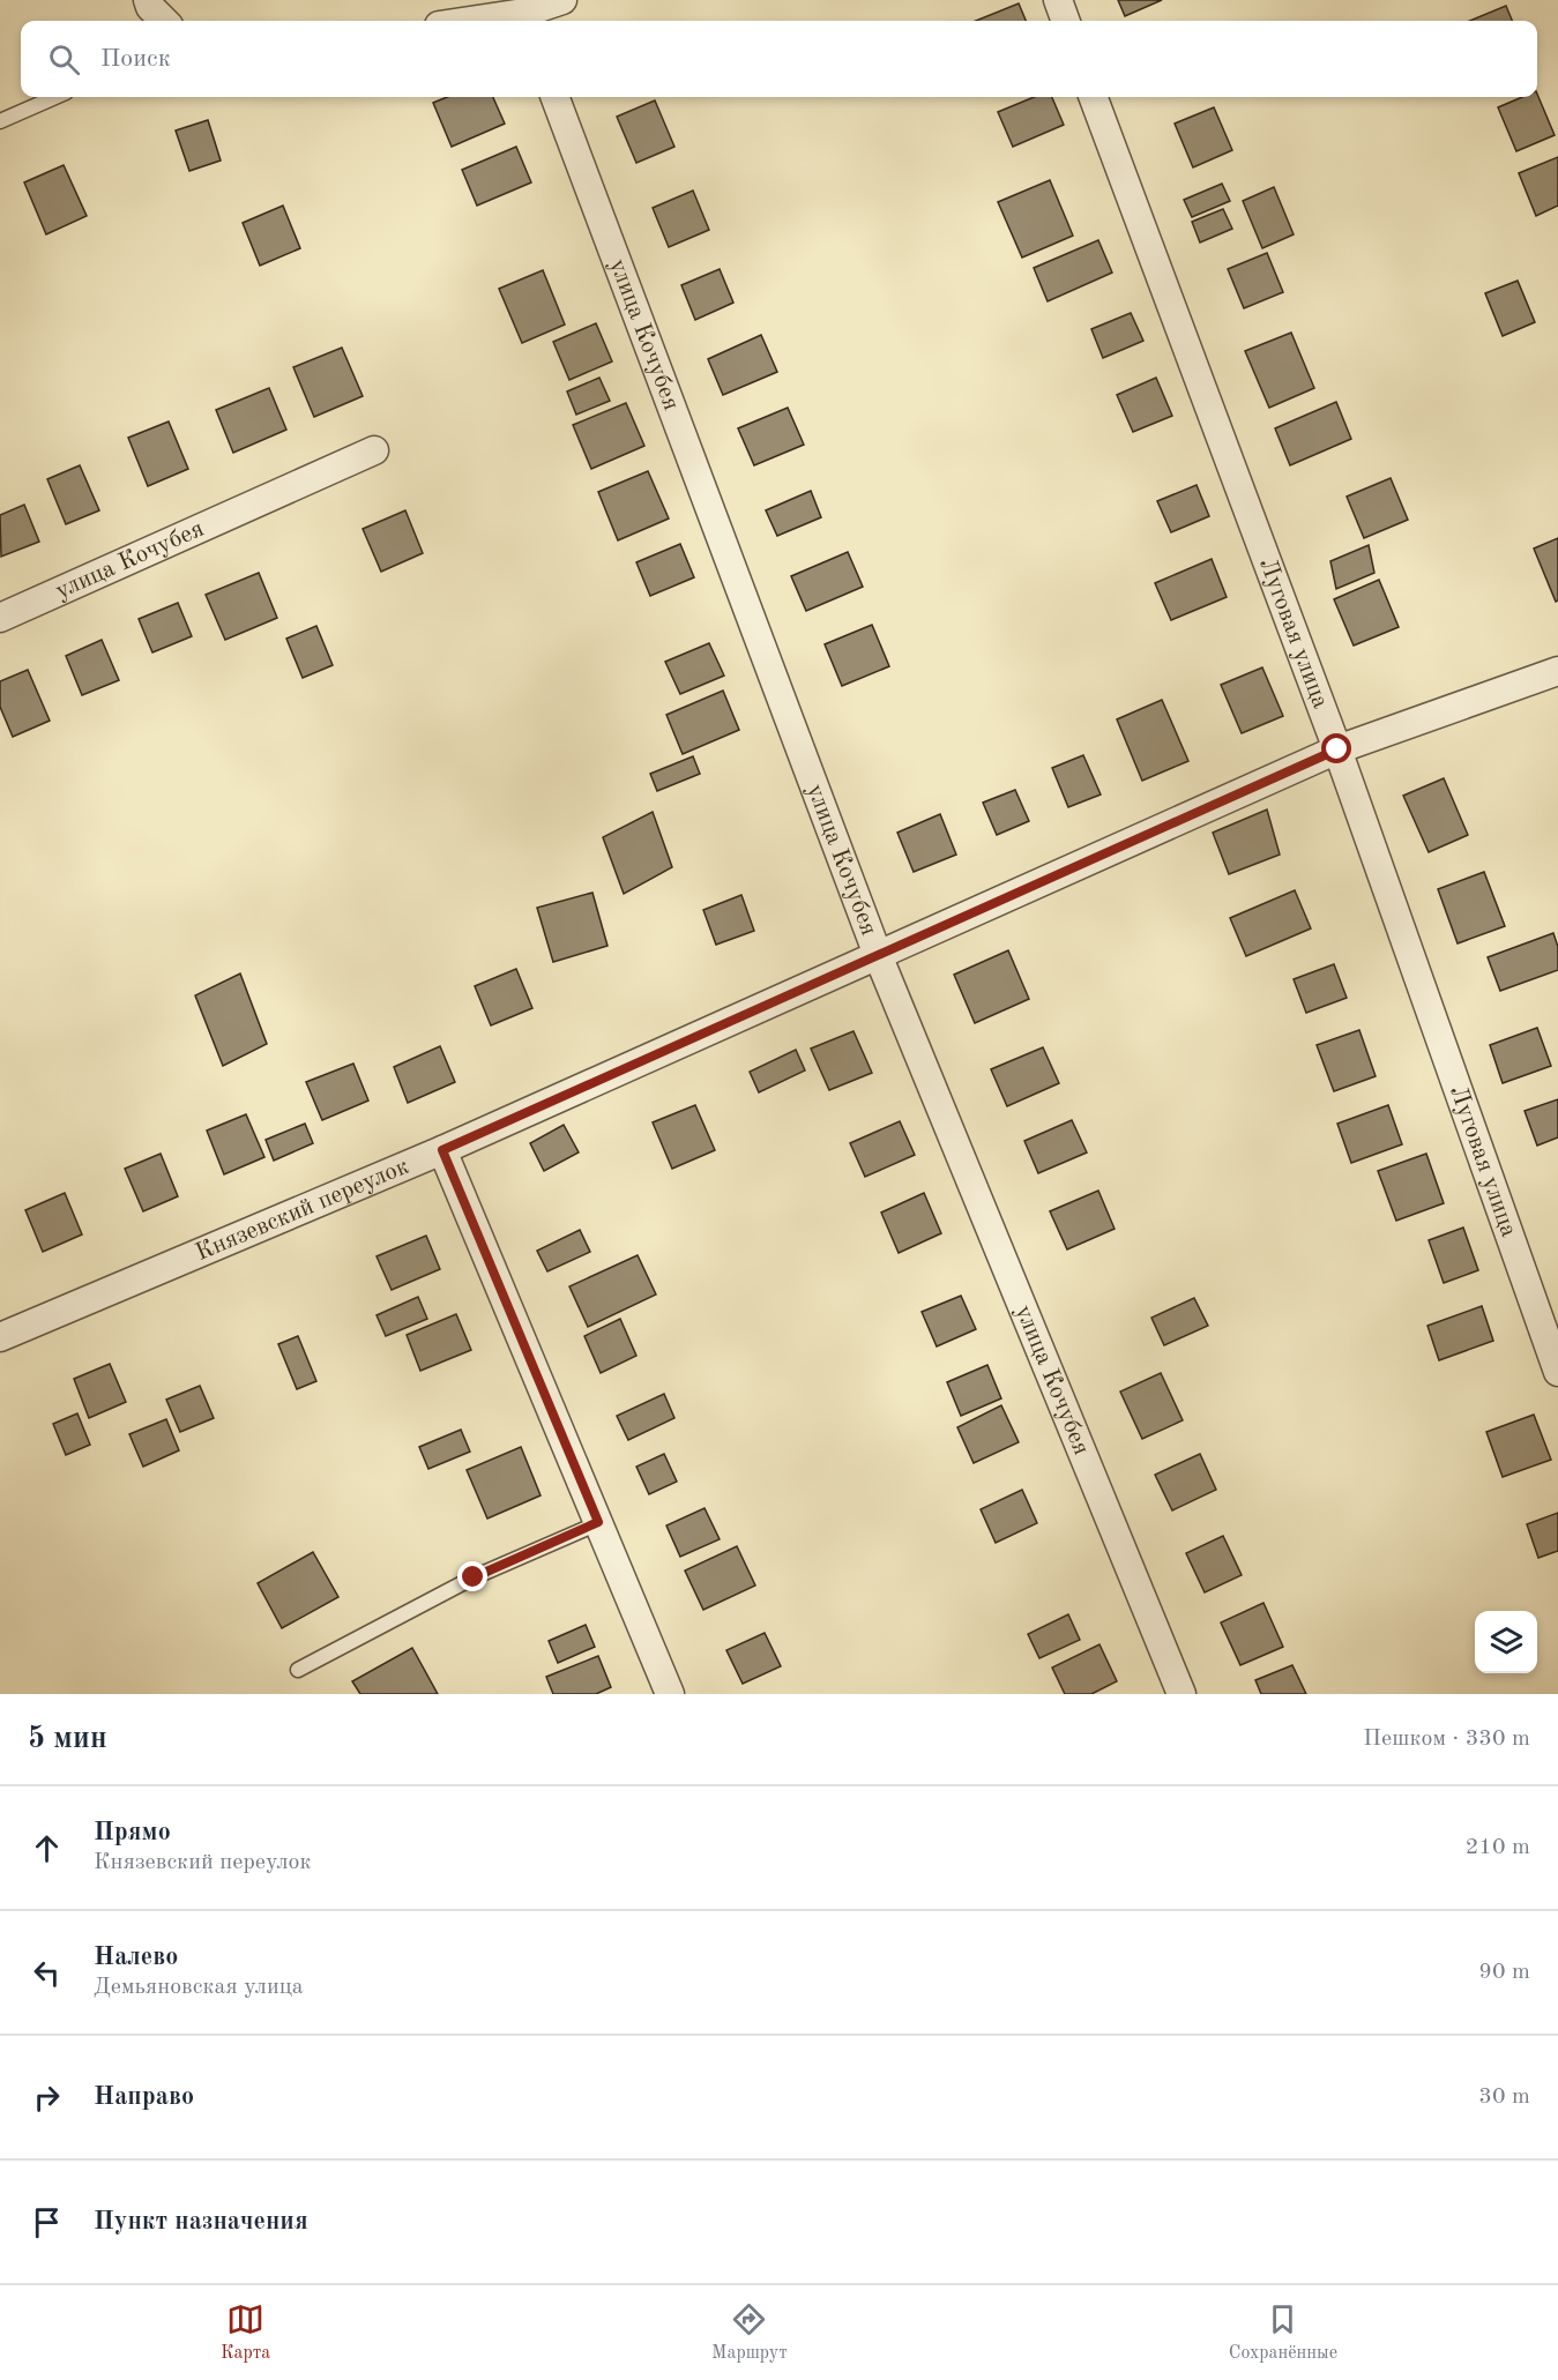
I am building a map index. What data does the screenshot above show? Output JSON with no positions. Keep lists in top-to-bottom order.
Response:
{
  "streets": {
    "street": ["улица Кочубея", "Луговая улица", "Князевский переулок"]
  },
  "crossings": [
    ["улица Кочубея", "Князевский переулок"],
    ["Луговая улица", "Князевский переулок"]
  ],
  "page": {
    "search": "Поиск",
    "heading": ["5 мин", "Пешком · 330 m"],
    "list": [
      ["Прямо", "Князевский переулок", "210 m"],
      ["Налево", "Демьяновская улица", "90 m"],
      ["Направо", "30 m"],
      "Пункт назначения"
    ],
    "nav": ["Карта", "Маршрут", "Сохранённые"]
  }
}
